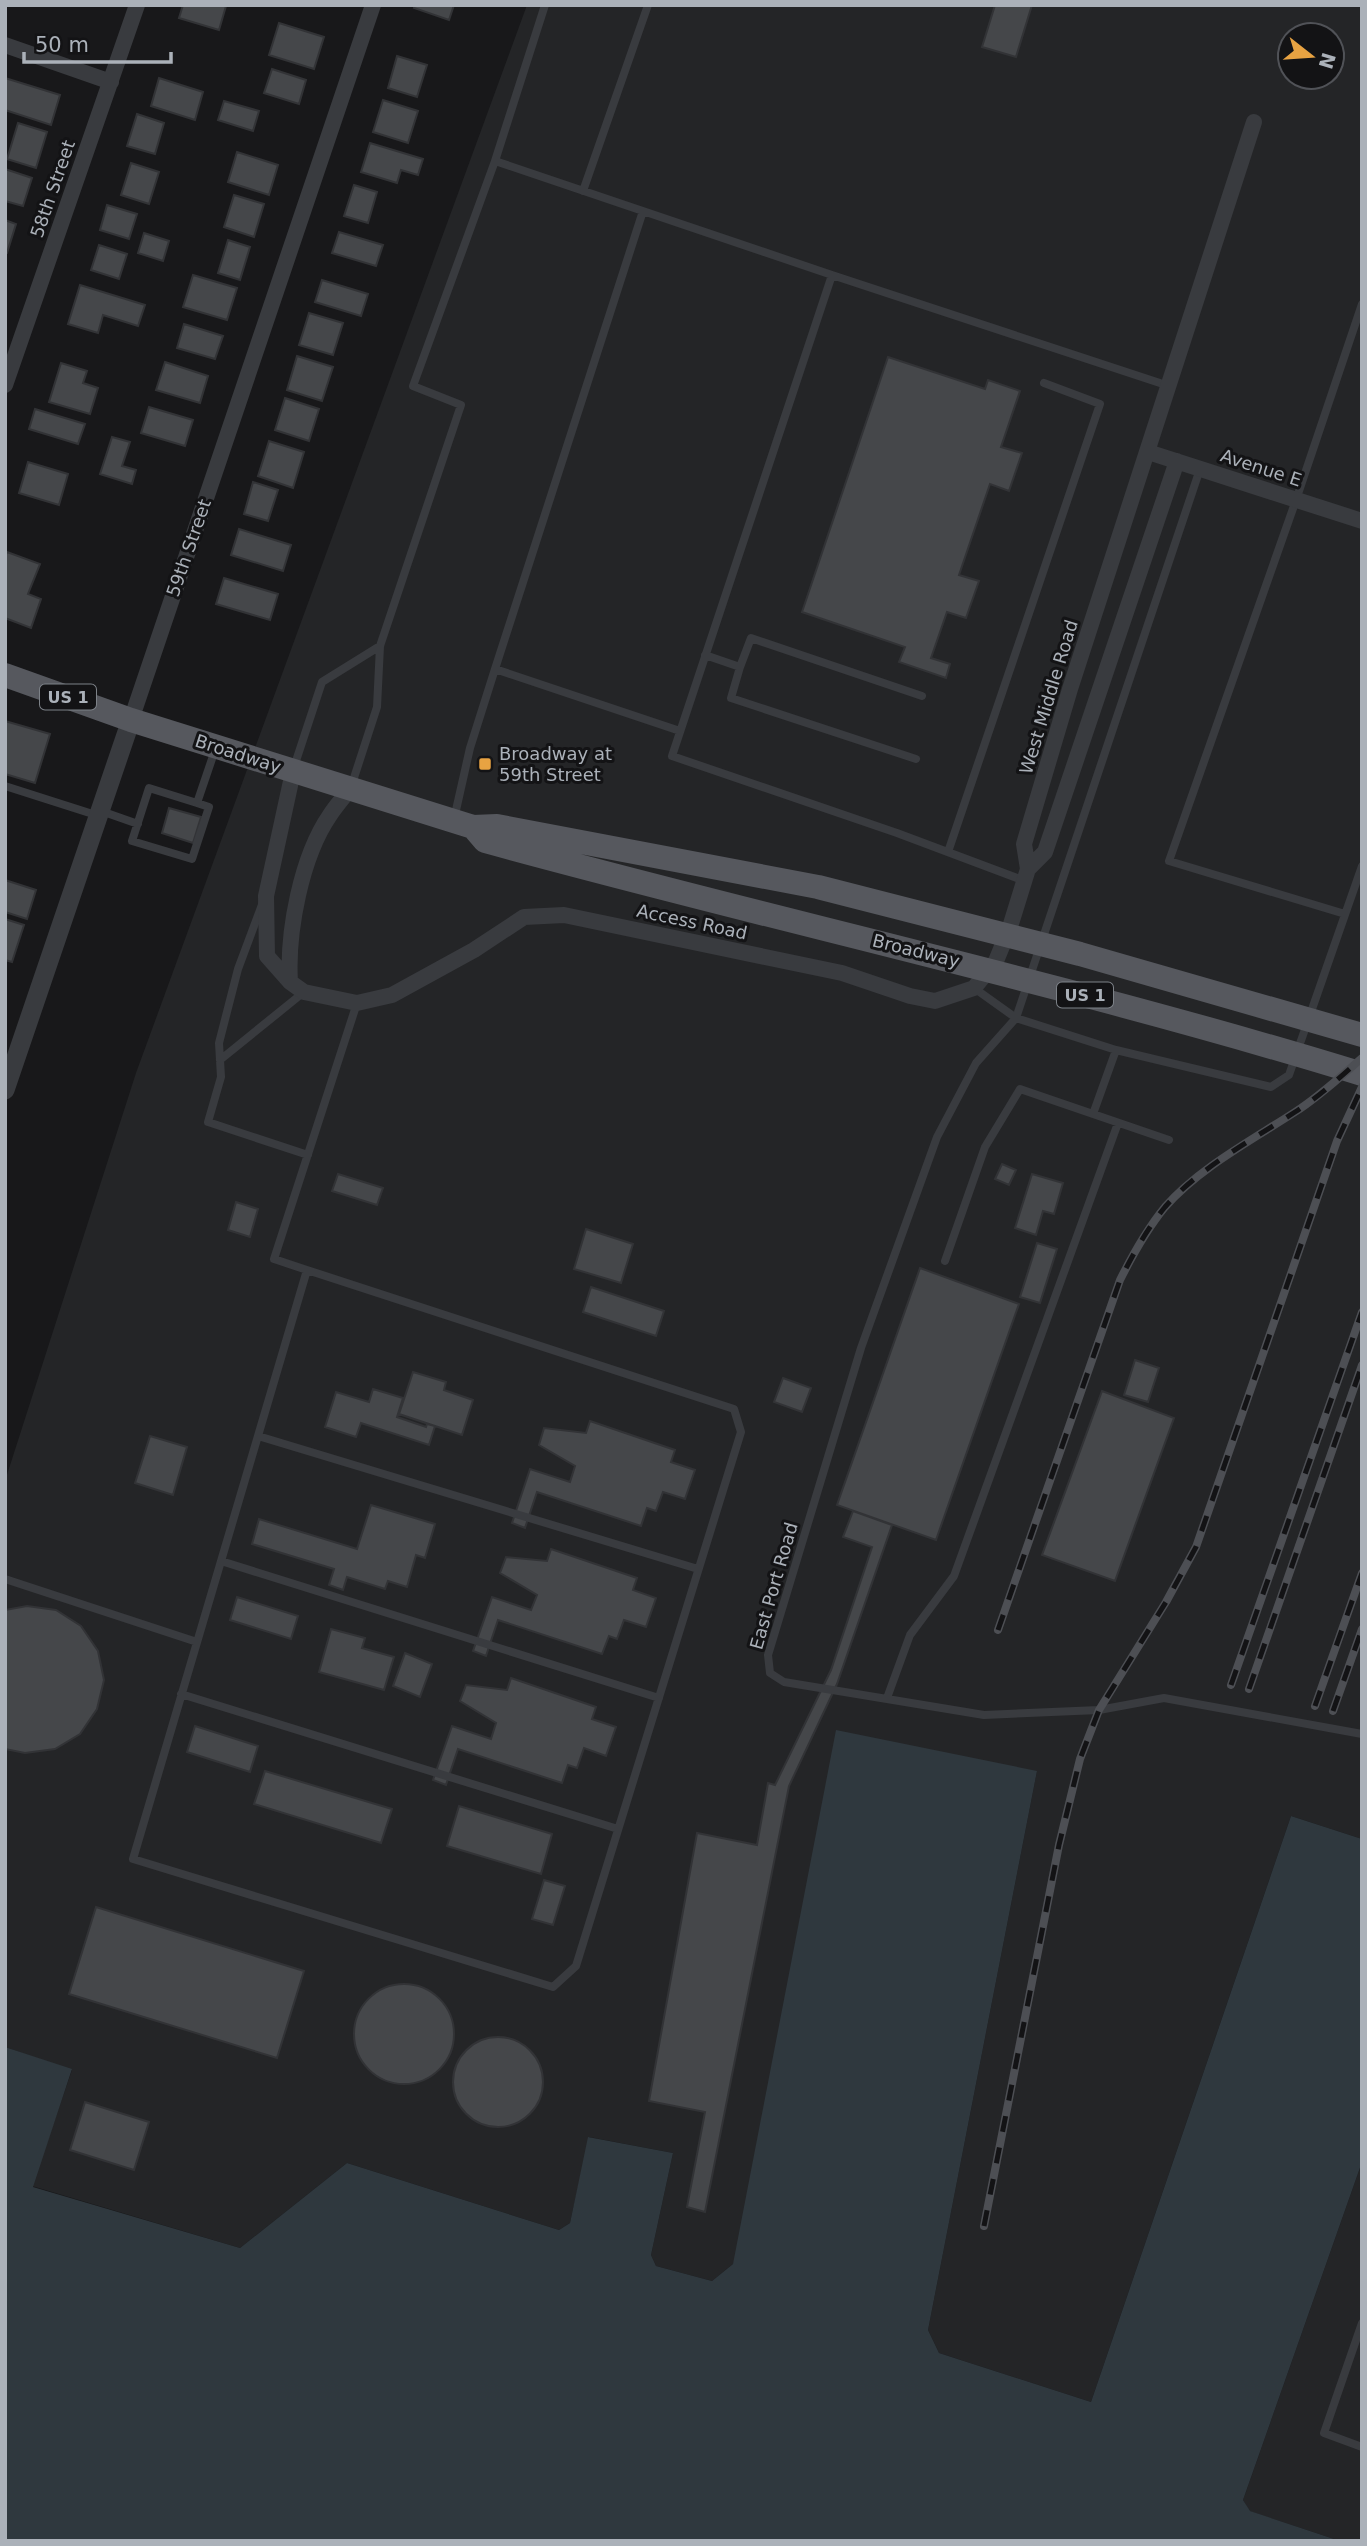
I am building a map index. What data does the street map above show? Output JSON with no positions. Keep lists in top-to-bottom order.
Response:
{
  "streets": {
    "main road": ["US 1", "Broadway"],
    "street": [
      "58th Street",
      "Avenue E",
      "59th Street",
      "West Middle Road",
      "Access Road"
    ],
    "lane": ["East Port Road"]
  },
  "crossings": [
    ["Avenue E", "West Middle Road"],
    ["59th Street", "Broadway"],
    ["Broadway", "Access Road"]
  ],
  "places": {
    "transit": ["Broadway at 59th Street"]
  },
  "scale_bar": "50 m",
  "north": "right"
}
